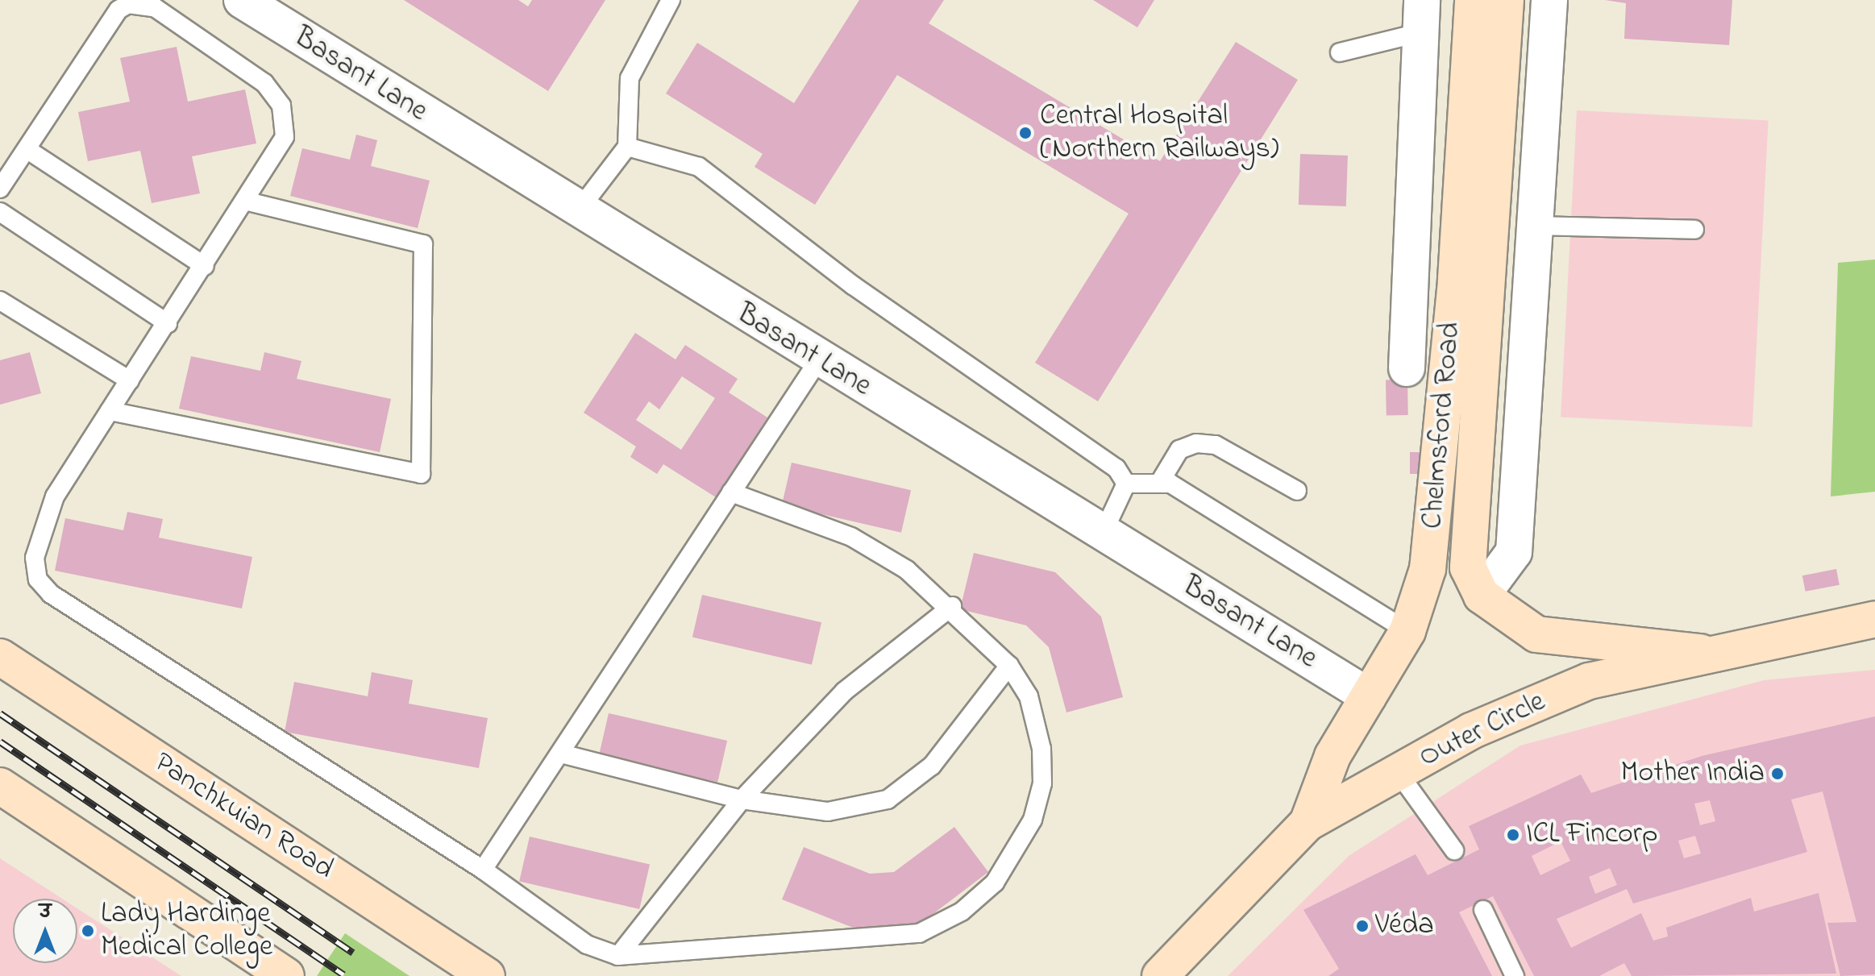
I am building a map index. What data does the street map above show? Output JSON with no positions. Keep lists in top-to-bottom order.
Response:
{
  "streets": {
    "main road": ["Chelmsford Road", "Outer Circle", "Panchkuian Road"],
    "street": ["Basant Lane"]
  },
  "crossings": [
    ["Basant Lane", "Chelmsford Road"],
    ["Chelmsford Road", "Outer Circle"]
  ],
  "places": [
    "Central Hospital (Northern Railways)",
    "Mother India",
    "ICL Fincorp",
    "Véda",
    "Lady Hardinge Medical College"
  ],
  "north": "top"
}
